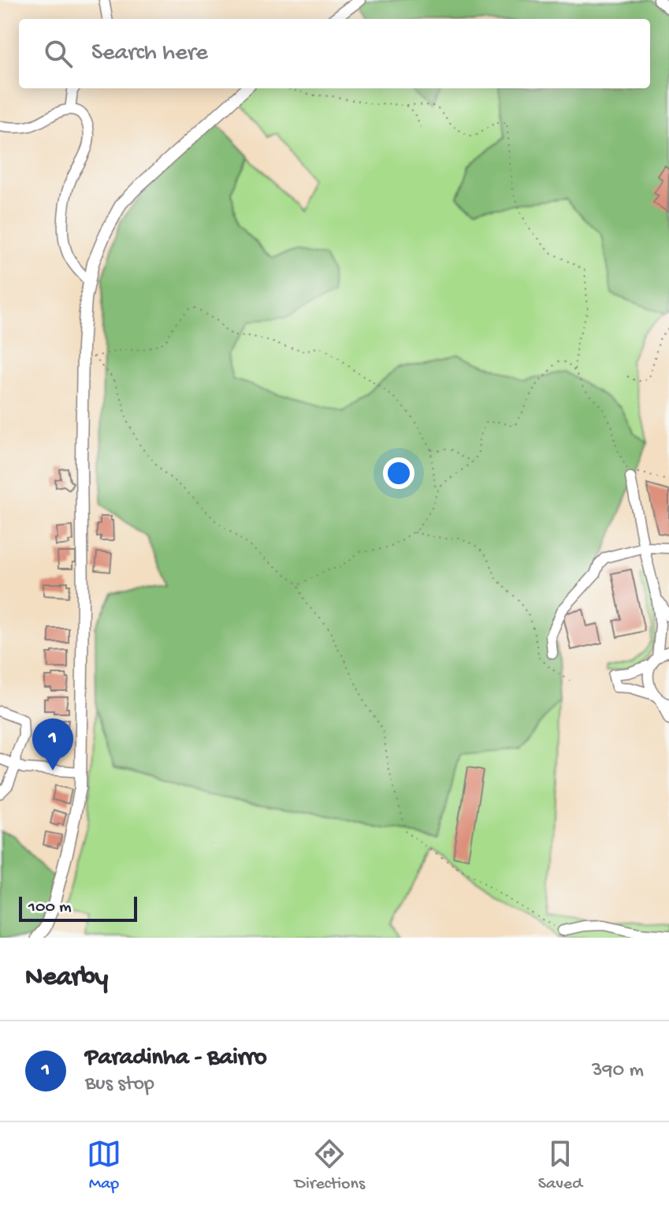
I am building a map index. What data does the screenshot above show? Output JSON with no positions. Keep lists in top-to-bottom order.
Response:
{
  "scale_bar": "100 m",
  "page": {
    "search": "Search here",
    "pins": "1",
    "scale": "100 m",
    "heading": "Nearby",
    "list": [
      {
        "mark": "1",
        "name": "Paradinha - Bairro",
        "note": "Bus stop",
        "value": "390 m"
      }
    ],
    "nav": ["Map", "Directions", "Saved"]
  }
}
